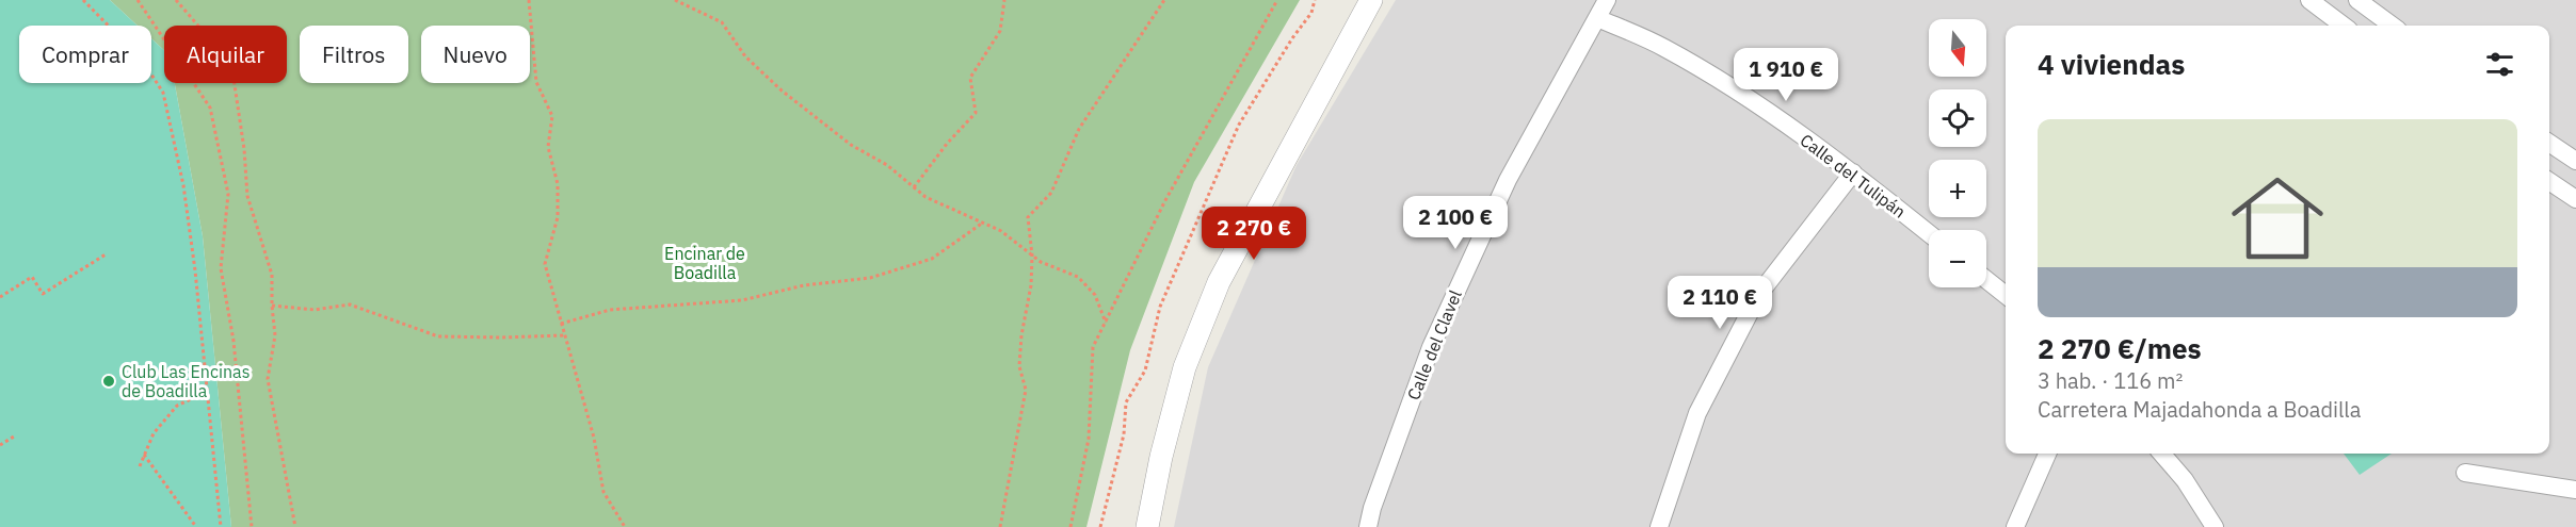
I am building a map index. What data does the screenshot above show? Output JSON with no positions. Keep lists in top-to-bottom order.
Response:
{
  "streets": {
    "street": ["Calle del Tulipán", "Calle del Clavel"]
  },
  "crossings": [
    ["Calle del Tulipán", "Calle del Clavel"]
  ],
  "parks": ["Encinar de Boadilla"],
  "places": ["Club Las Encinas de Boadilla"],
  "north": "bottom",
  "page": {
    "map_buttons": ["+", "−"],
    "chip": [
      "Comprar",
      "Alquilar",
      "Filtros",
      "Nuevo"
    ],
    "heading": "4 viviendas",
    "price": [
      "1 910 €",
      "2 100 €",
      "2 270 €",
      "2 110 €"
    ],
    "list": [
      {
        "name": "2 270 €/mes",
        "note": "3 hab. · 116 m² · Carretera Majadahonda a Boadilla"
      }
    ]
  }
}
